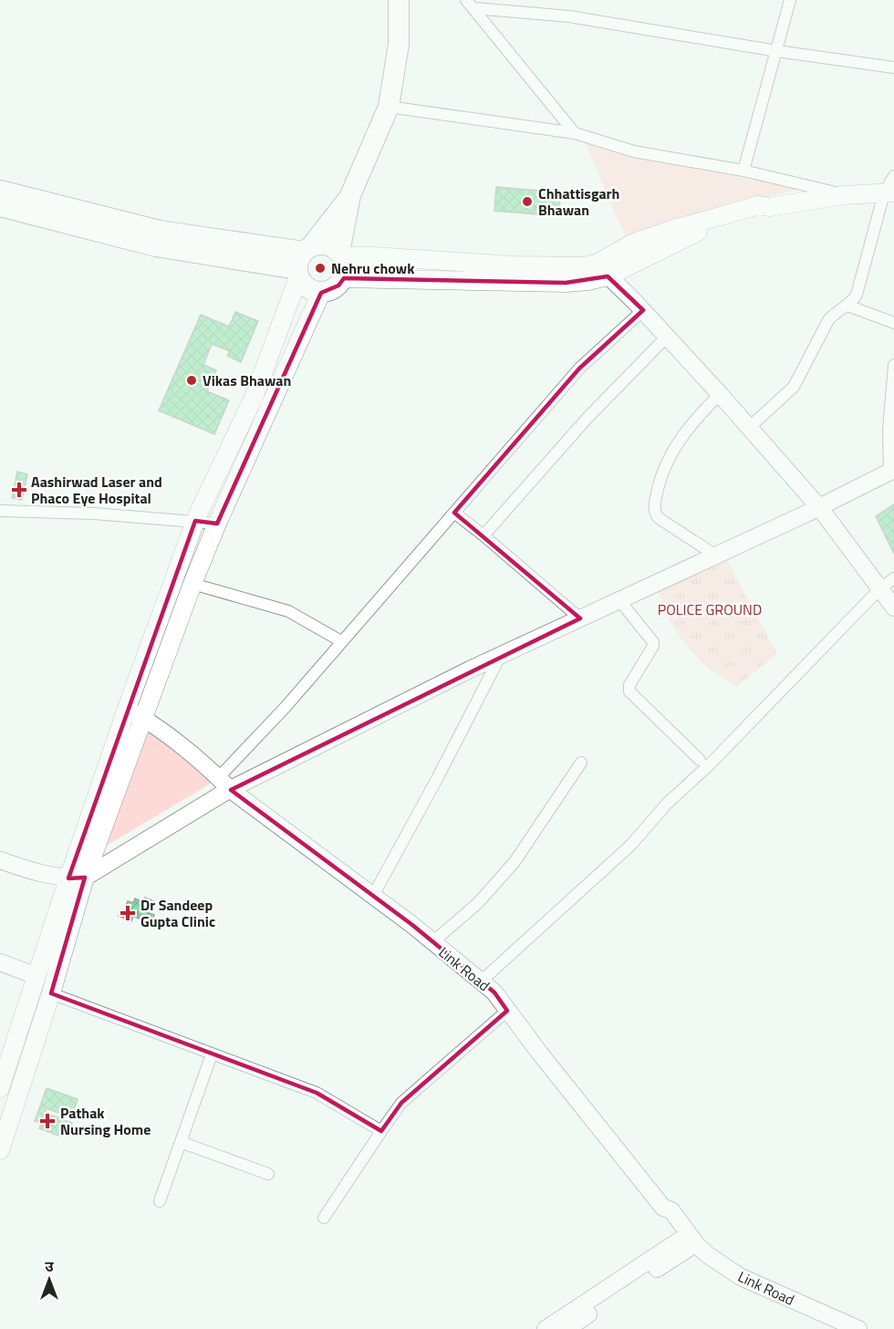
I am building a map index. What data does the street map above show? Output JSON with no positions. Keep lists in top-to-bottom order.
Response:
{
  "streets": {
    "street": ["Link Road"]
  },
  "parks": ["POLICE GROUND"],
  "places": {
    "other": ["Chhattisgarh Bhawan", "Nehru chowk", "Vikas Bhawan"],
    "health": ["Aashirwad Laser and Phaco Eye Hospital", "Dr Sandeep Gupta Clinic", "Pathak Nursing Home"]
  },
  "north": "top"
}
